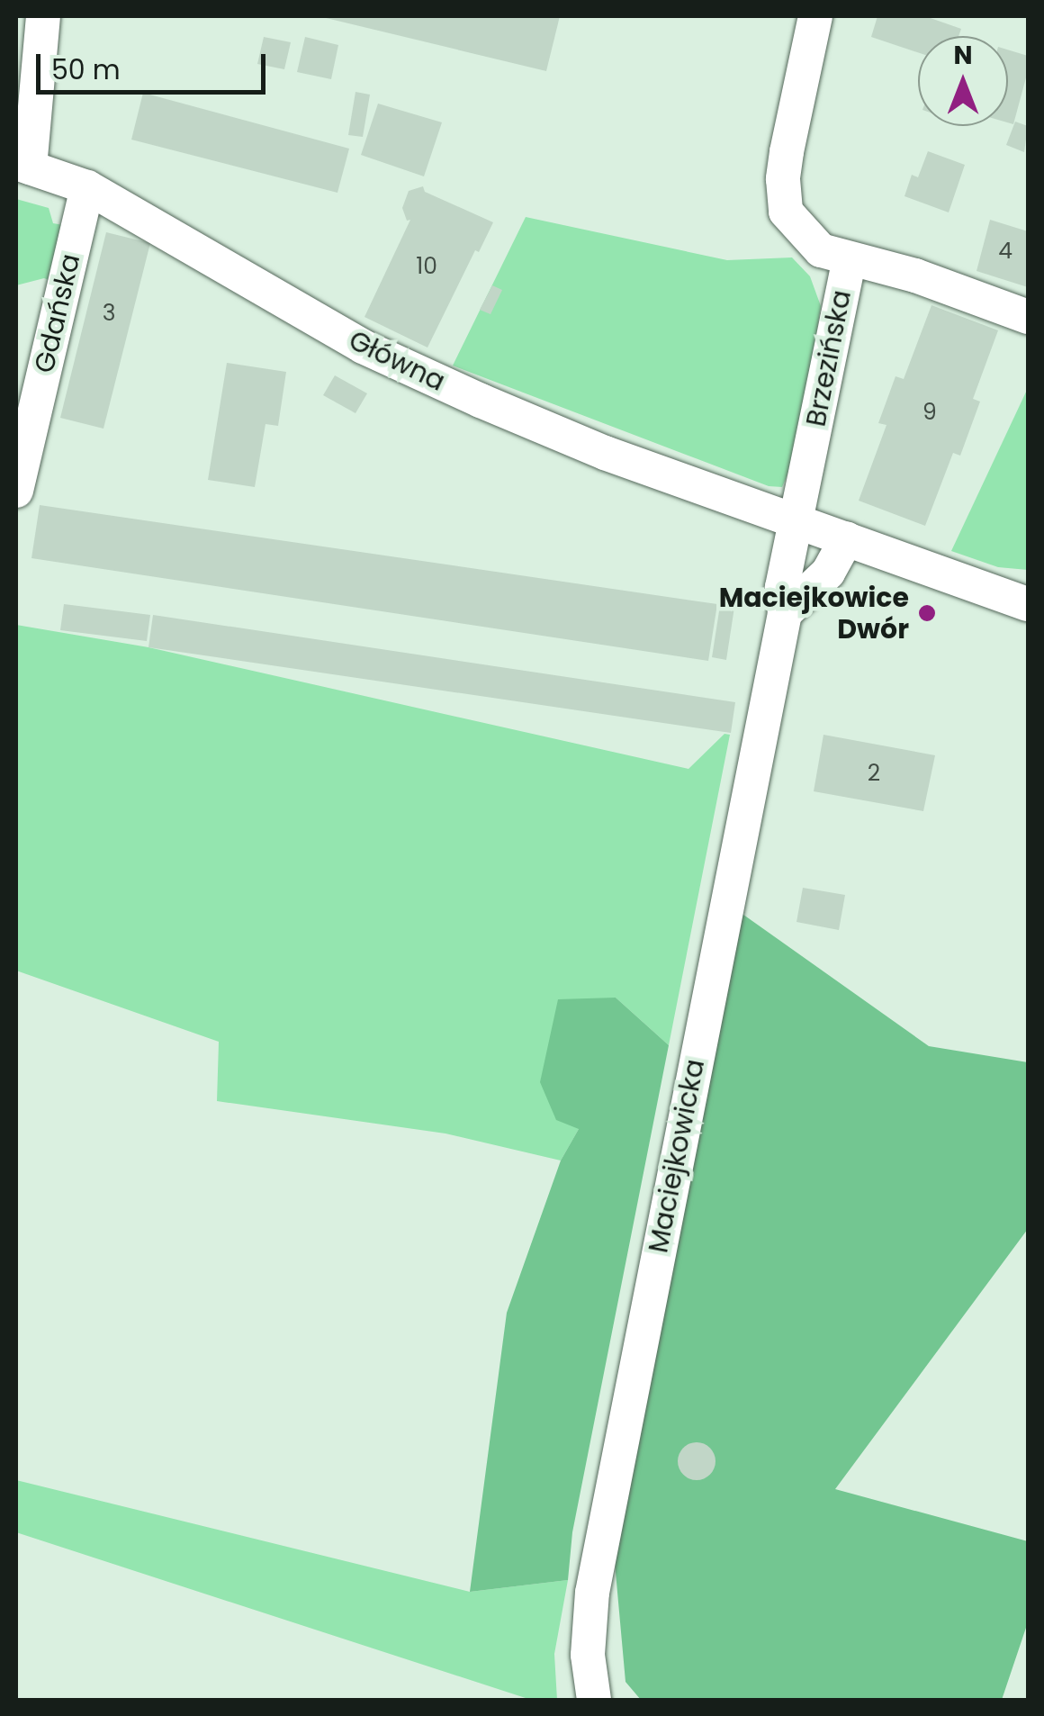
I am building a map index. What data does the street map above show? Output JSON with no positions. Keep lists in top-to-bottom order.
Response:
{
  "streets": {
    "street": [
      "Gdańska",
      "Brzezińska",
      "Główna",
      "Maciejkowicka"
    ]
  },
  "crossings": [
    ["Gdańska", "Główna"],
    ["Brzezińska", "Główna"],
    ["Brzezińska", "Maciejkowicka"],
    ["Główna", "Maciejkowicka"]
  ],
  "places": ["Maciejkowice Dwór"],
  "house_numbers": [
    "4",
    "10",
    "3",
    "9",
    "2"
  ],
  "scale_bar": "50 m",
  "north": "top"
}
